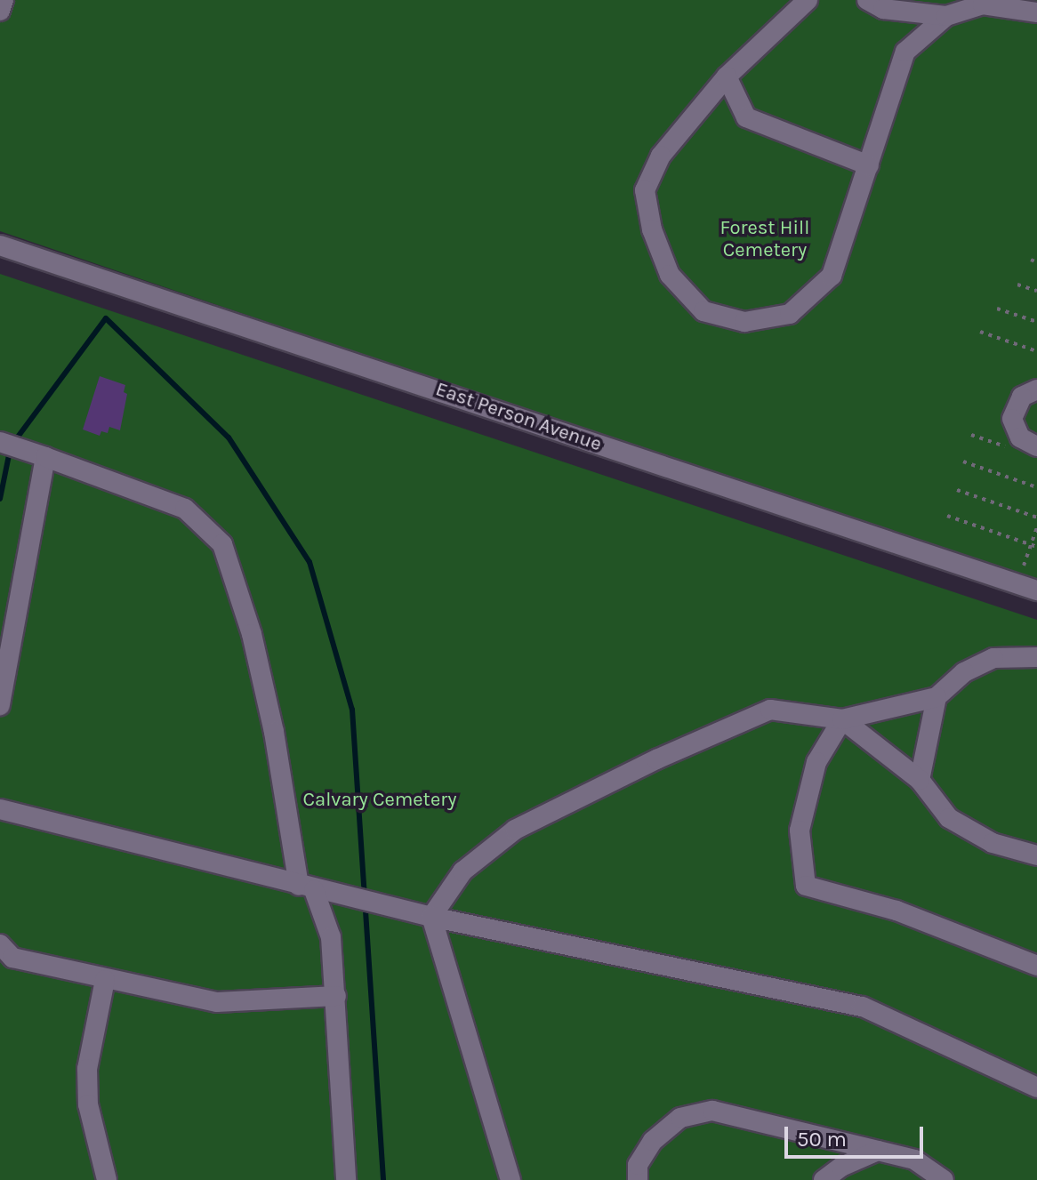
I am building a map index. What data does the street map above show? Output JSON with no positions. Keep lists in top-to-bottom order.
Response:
{
  "streets": {
    "street": ["East Person Avenue"]
  },
  "parks": ["Forest Hill Cemetery", "Calvary Cemetery"],
  "scale_bar": "50 m"
}
